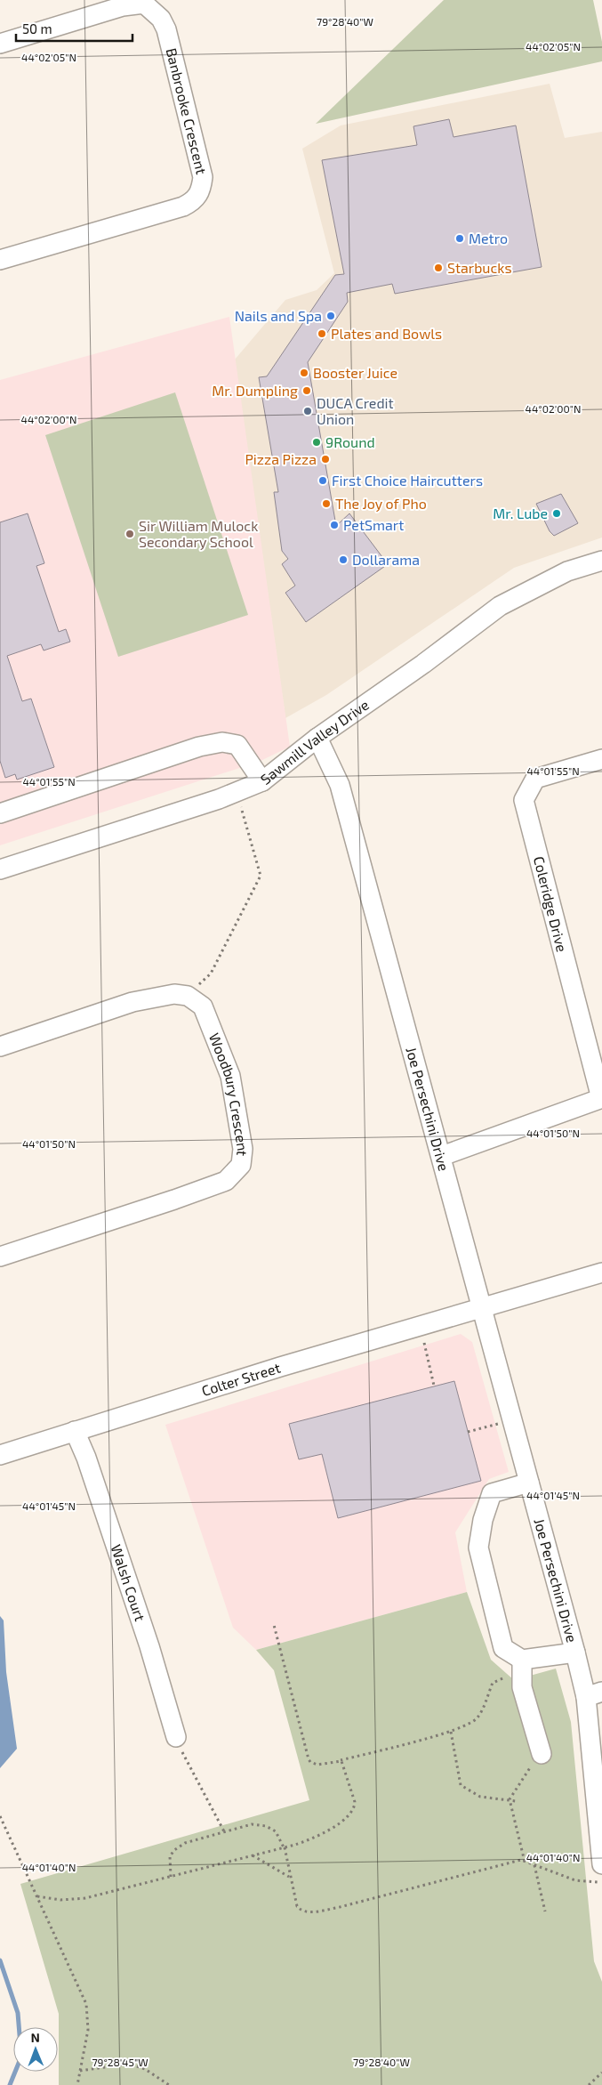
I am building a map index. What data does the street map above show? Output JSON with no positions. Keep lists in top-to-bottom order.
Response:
{
  "streets": {
    "street": [
      "Banbrooke Crescent",
      "Sawmill Valley Drive",
      "Coleridge Drive",
      "Woodbury Crescent",
      "Joe Persechini Drive",
      "Colter Street",
      "Walsh Court"
    ]
  },
  "crossings": [
    ["Sawmill Valley Drive", "Joe Persechini Drive"],
    ["Coleridge Drive", "Joe Persechini Drive"],
    ["Joe Persechini Drive", "Colter Street"],
    ["Colter Street", "Walsh Court"]
  ],
  "places": [
    "Metro",
    "Starbucks",
    "Nails and Spa",
    "Plates and Bowls",
    "Booster Juice",
    "Mr. Dumpling",
    "DUCA Credit Union",
    "9Round",
    "Pizza Pizza",
    "First Choice Haircutters",
    "The Joy of Pho",
    "Mr. Lube",
    "PetSmart",
    "Sir William Mulock Secondary School",
    "Dollarama"
  ],
  "scale_bar": "50 m",
  "north": "top",
  "coordinates": [
    "79°28'40\"W",
    "44°02'05\"N",
    "44°02'00\"N",
    "44°01'55\"N",
    "44°01'50\"N",
    "44°01'45\"N",
    "44°01'40\"N",
    "79°28'45\"W"
  ]
}
